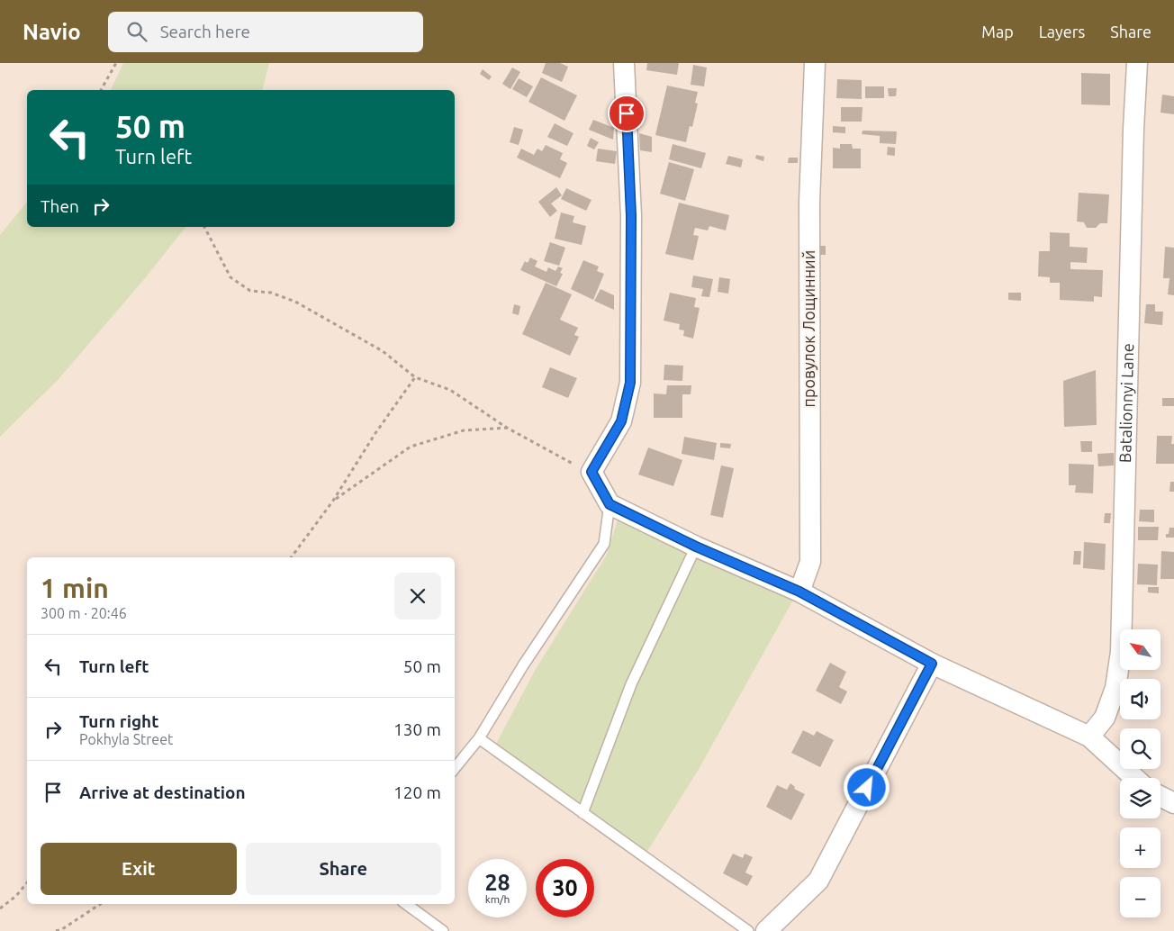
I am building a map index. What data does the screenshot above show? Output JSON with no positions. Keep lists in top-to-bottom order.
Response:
{
  "streets": {
    "street": ["провулок Лощинний", "Batalionnyi Lane"]
  },
  "north": "top left",
  "page": {
    "header": "Navio",
    "search": "Search here",
    "nav": ["Map", "Layers", "Share"],
    "turn": ["50 m", "Turn left"],
    "then": "Then",
    "heading": ["1 min", "300 m · 20:46"],
    "map_buttons": ["+", "−"],
    "list": [
      {
        "name": "Turn left",
        "value": "50 m"
      },
      {
        "name": "Turn right",
        "note": "Pokhyla Street",
        "value": "130 m"
      },
      {
        "name": "Arrive at destination",
        "value": "120 m"
      }
    ],
    "buttons": ["Exit", "Share"],
    "speed": "28 km/h",
    "limit": "30"
  }
}
